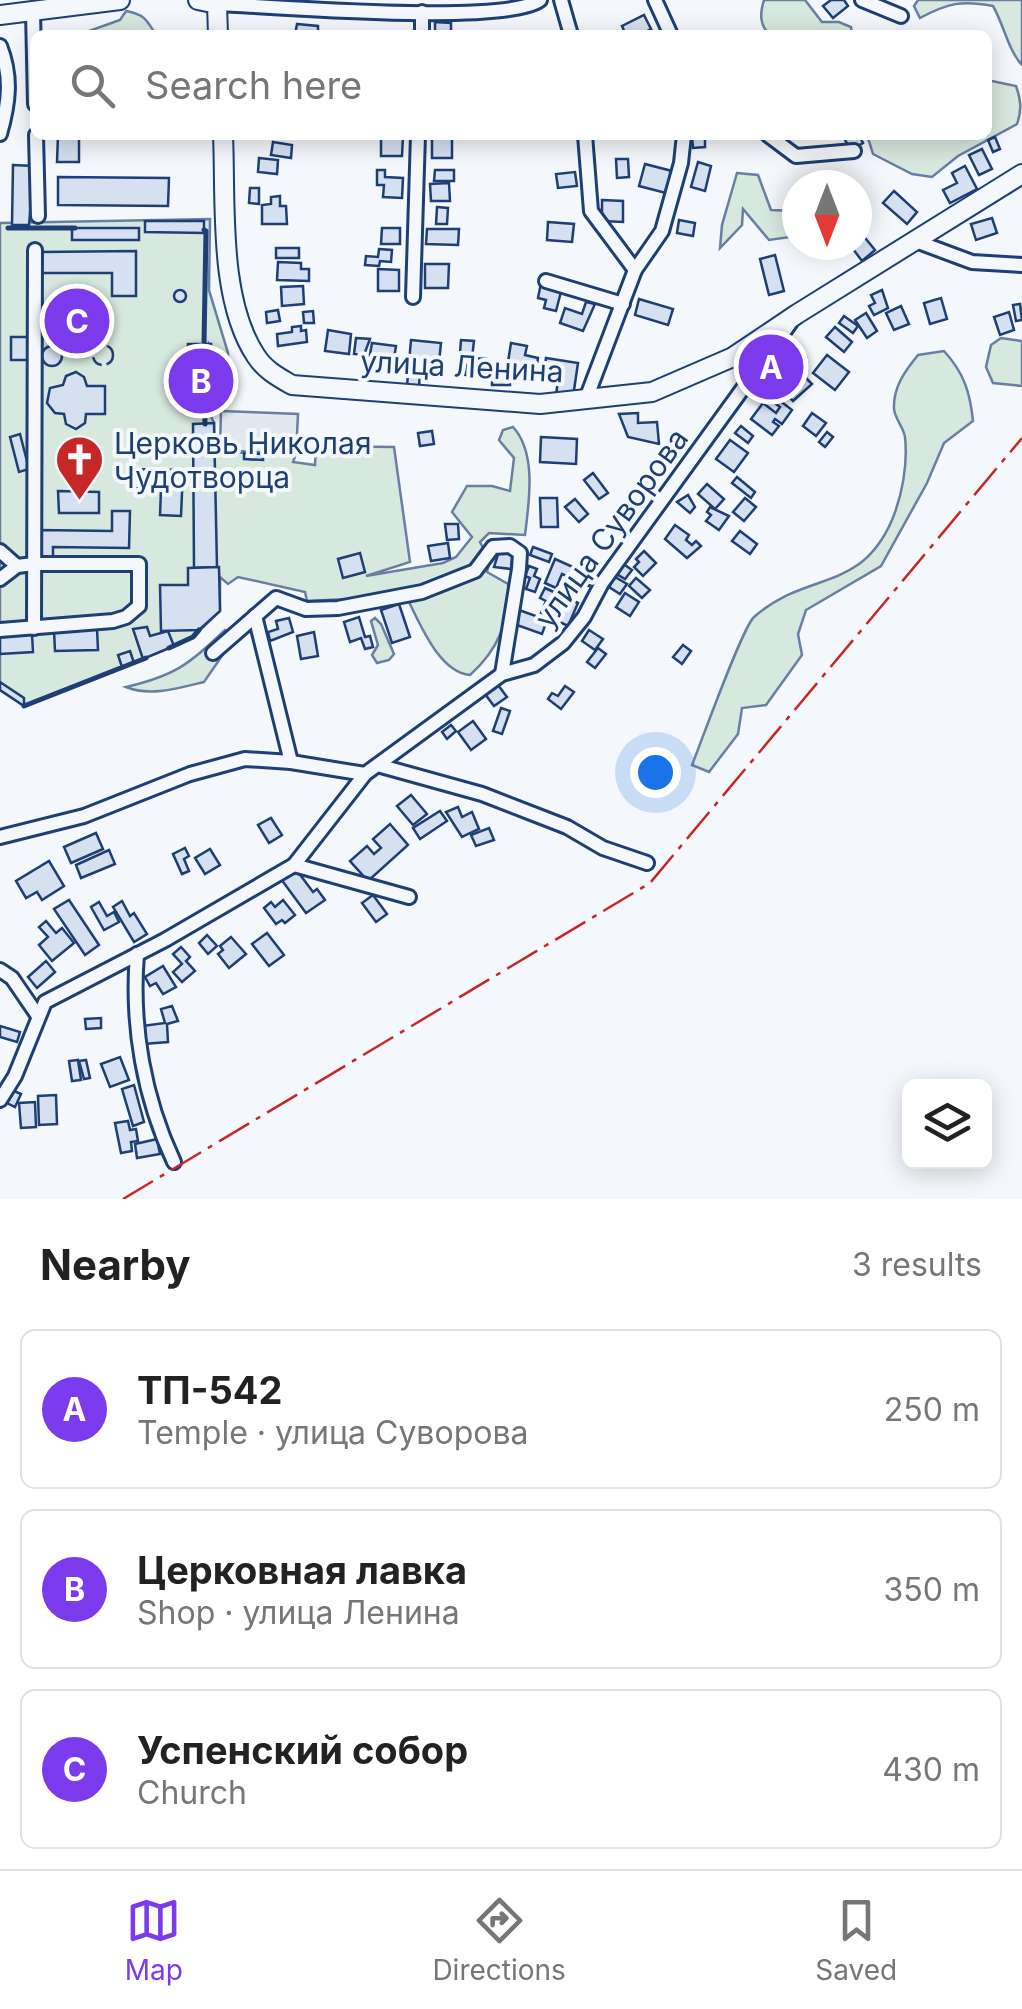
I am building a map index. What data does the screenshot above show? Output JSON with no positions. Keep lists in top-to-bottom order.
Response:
{
  "streets": {
    "main road": ["улица Ленина"],
    "street": ["улица Суворова"]
  },
  "crossings": [
    ["улица Ленина", "улица Суворова"]
  ],
  "places": {
    "church": ["Церковь Николая Чудотворца"]
  },
  "north": "bottom",
  "page": {
    "search": "Search here",
    "pins": ["C", "A", "B"],
    "heading": ["Nearby", "3 results"],
    "list": [
      {
        "mark": "A",
        "name": "ТП-542",
        "note": "Temple · улица Суворова",
        "value": "250 m"
      },
      {
        "mark": "B",
        "name": "Церковная лавка",
        "note": "Shop · улица Ленина",
        "value": "350 m"
      },
      {
        "mark": "C",
        "name": "Успенский собор",
        "note": "Church",
        "value": "430 m"
      }
    ],
    "nav": ["Map", "Directions", "Saved"]
  }
}
